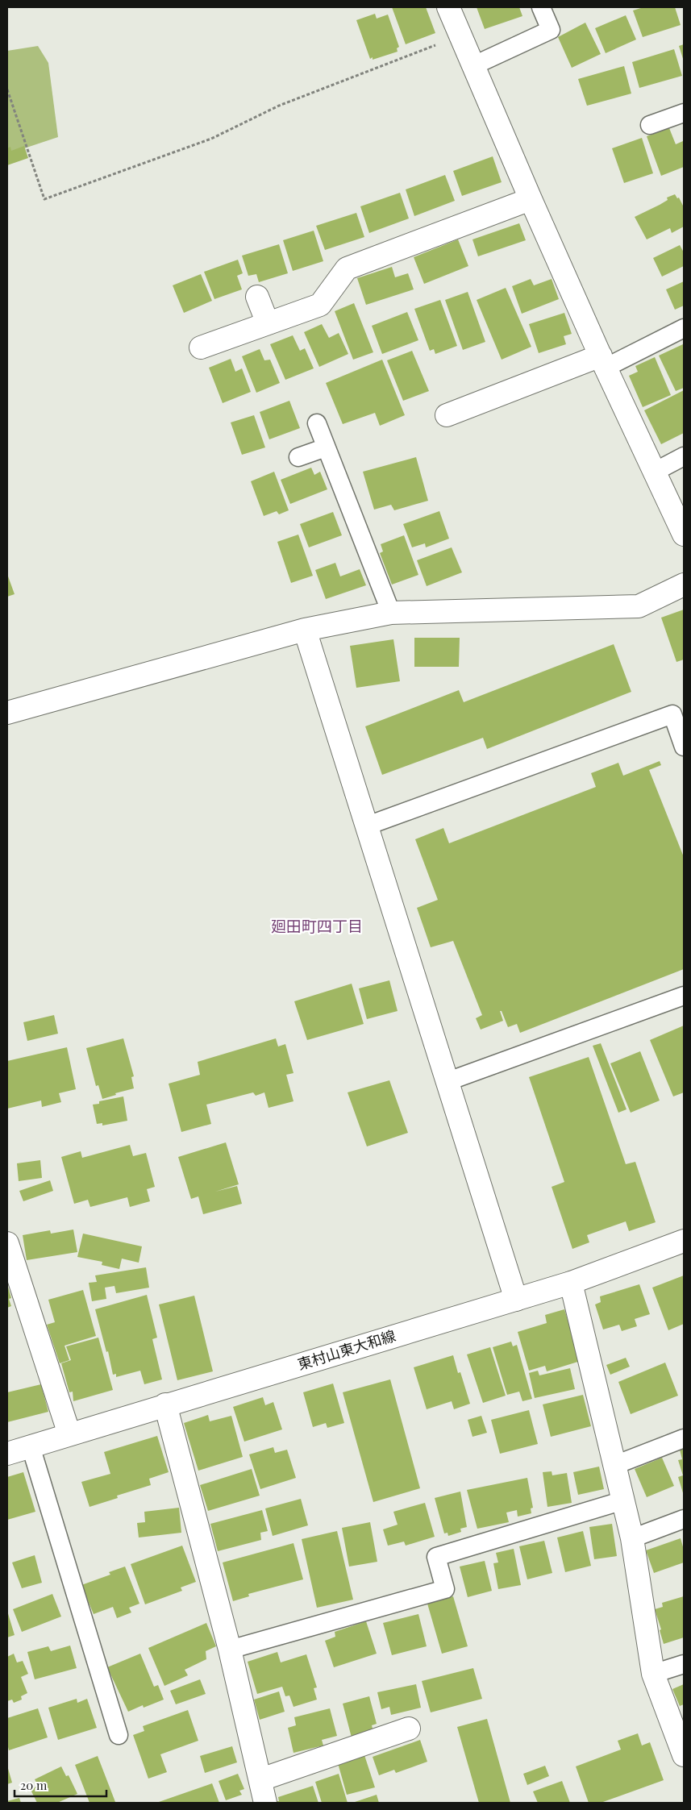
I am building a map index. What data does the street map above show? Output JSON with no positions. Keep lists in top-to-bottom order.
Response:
{
  "streets": {
    "street": ["東村山東大和線"]
  },
  "districts": ["廻田町四丁目"],
  "scale_bar": "20 m"
}
